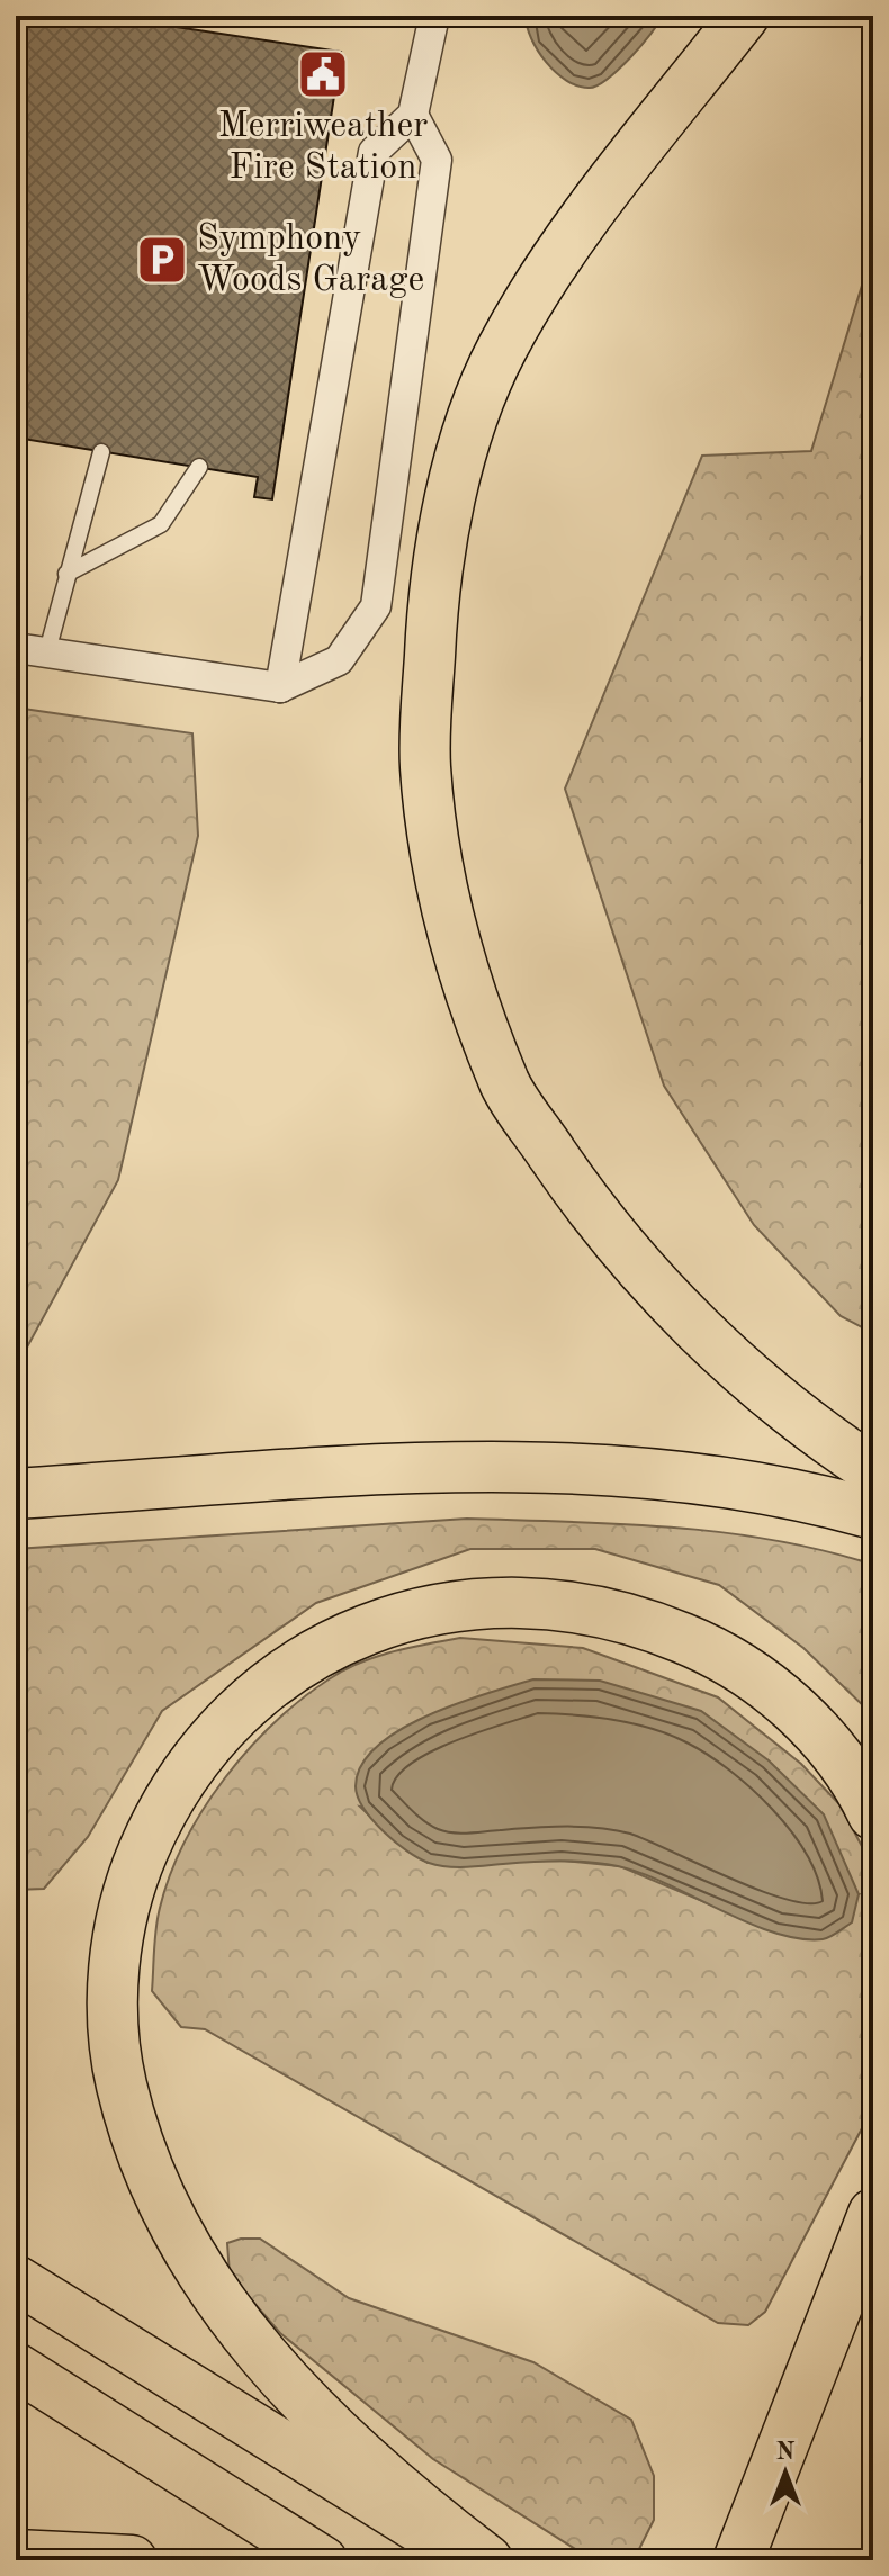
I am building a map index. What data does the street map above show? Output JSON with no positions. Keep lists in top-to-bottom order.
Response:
{
  "places": {
    "public building": ["Merriweather Fire Station"],
    "parking": ["Symphony Woods Garage"]
  },
  "north": "top"
}
